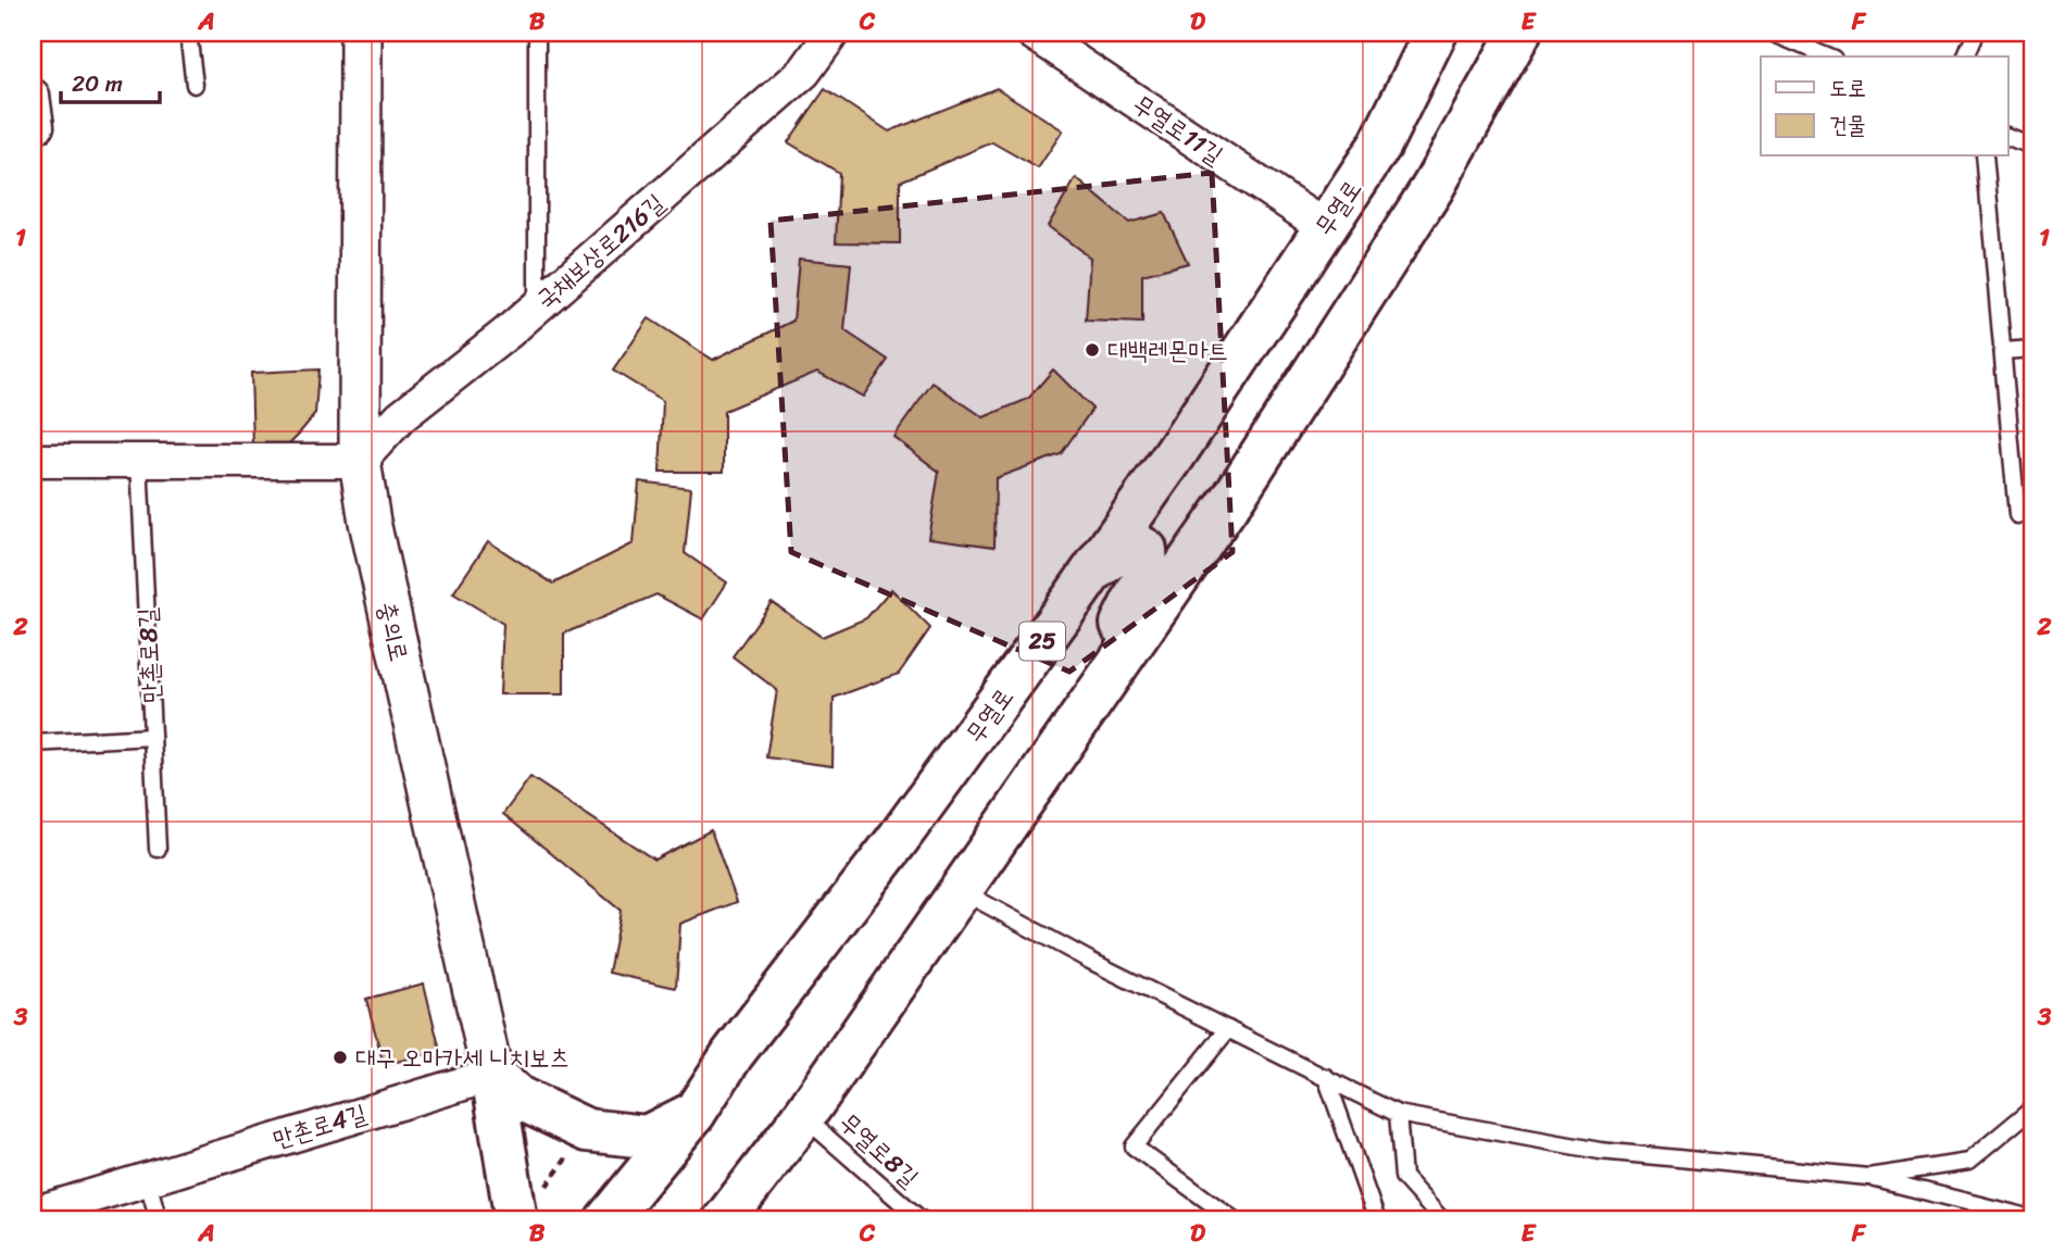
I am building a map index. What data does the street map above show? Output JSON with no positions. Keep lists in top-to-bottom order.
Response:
{
  "streets": {
    "main road": ["무열로", "충의로", "25"],
    "street": ["무열로11길", "국채보상로216길", "만촌로4길"],
    "lane": ["만촌로8길", "무열로8길"]
  },
  "crossings": [
    ["무열로11길", "무열로"],
    ["국채보상로216길", "충의로"],
    ["충의로", "만촌로4길"]
  ],
  "places": ["대백레몬마트", "대구 오마카세 니치보츠"],
  "legend": ["도로", "건물"],
  "scale_bar": "20 m",
  "grid": {
    "columns": [
      "A",
      "B",
      "C",
      "D",
      "E",
      "F"
    ],
    "rows": ["1", "2", "3"]
  }
}
